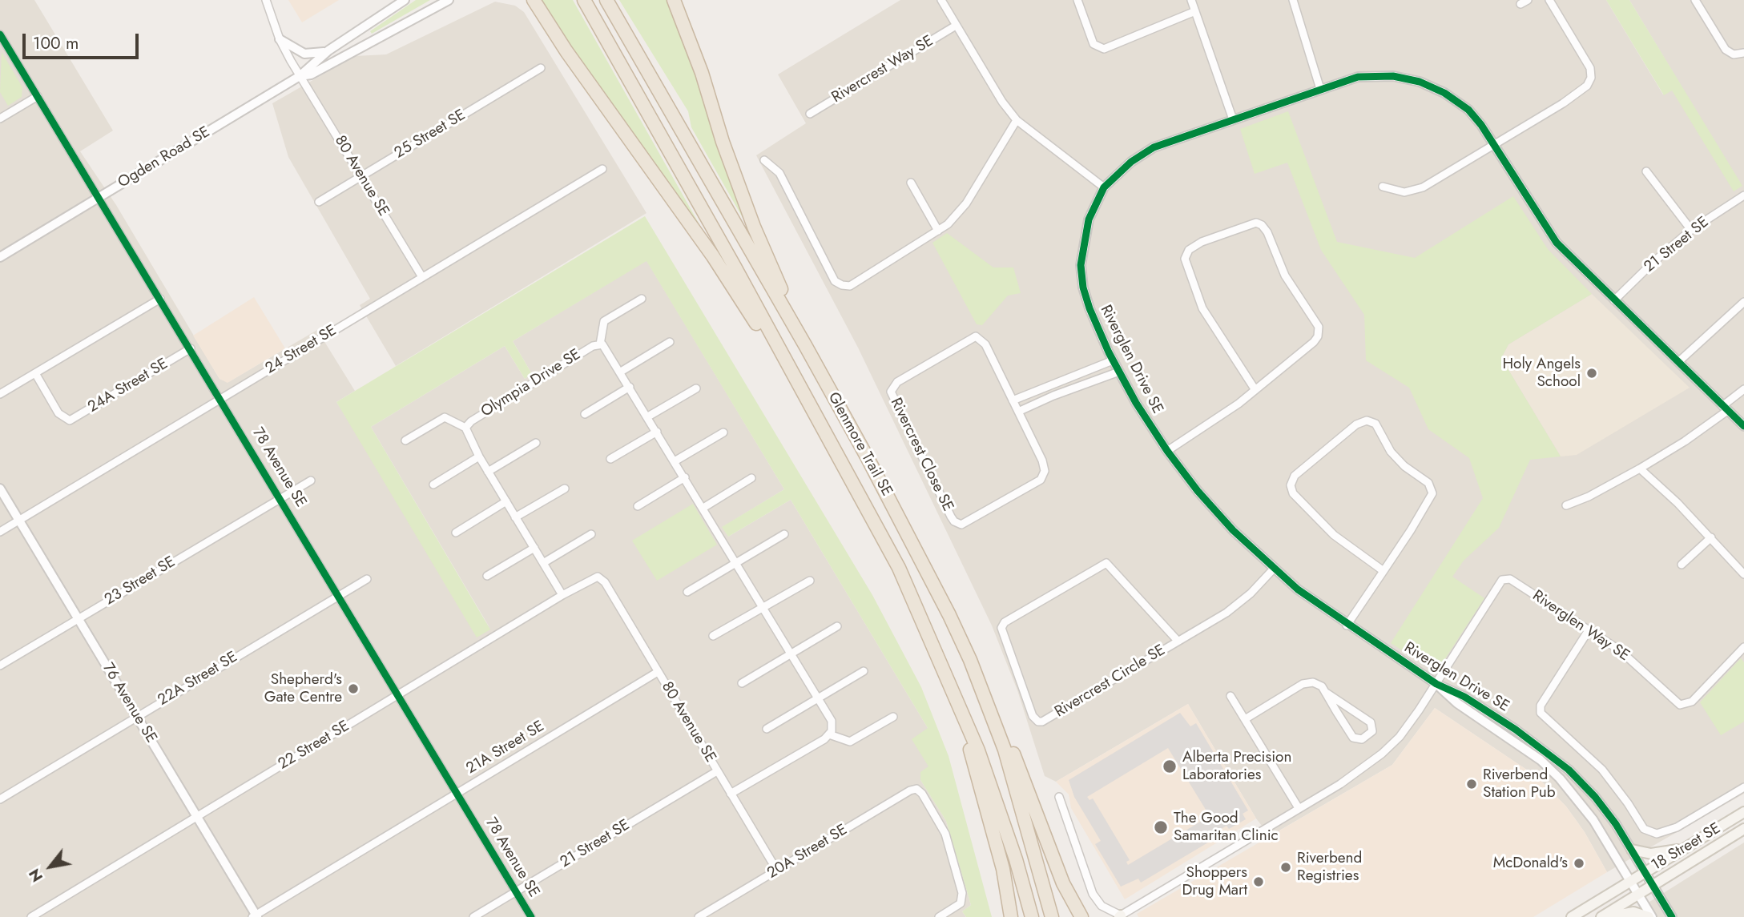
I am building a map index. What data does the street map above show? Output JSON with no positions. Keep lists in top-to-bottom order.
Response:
{
  "streets": {
    "highway": ["Glenmore Trail SE"],
    "main road": ["18 Street SE"],
    "street": [
      "Rivercrest Way SE",
      "25 Street SE",
      "Ogden Road SE",
      "80 Avenue SE",
      "21 Street SE",
      "24 Street SE",
      "Riverglen Drive SE",
      "Olympia Drive SE",
      "24A Street SE",
      "Rivercrest Close SE",
      "78 Avenue SE",
      "23 Street SE",
      "Riverglen Way SE",
      "22A Street SE",
      "Rivercrest Circle SE",
      "76 Avenue SE",
      "22 Street SE",
      "21A Street SE",
      "20A Street SE"
    ]
  },
  "crossings": [
    ["25 Street SE", "80 Avenue SE"],
    ["Ogden Road SE", "80 Avenue SE"],
    ["Ogden Road SE", "78 Avenue SE"],
    ["80 Avenue SE", "21 Street SE"],
    ["80 Avenue SE", "24 Street SE"],
    ["80 Avenue SE", "22 Street SE"],
    ["80 Avenue SE", "21A Street SE"],
    ["80 Avenue SE", "20A Street SE"],
    ["21 Street SE", "Riverglen Drive SE"],
    ["21 Street SE", "78 Avenue SE"],
    ["24 Street SE", "78 Avenue SE"],
    ["24 Street SE", "76 Avenue SE"],
    ["Riverglen Drive SE", "Riverglen Way SE"],
    ["Riverglen Drive SE", "Rivercrest Circle SE"],
    ["Riverglen Drive SE", "18 Street SE"],
    ["Olympia Drive SE", "22 Street SE"],
    ["24A Street SE", "78 Avenue SE"],
    ["78 Avenue SE", "23 Street SE"],
    ["78 Avenue SE", "22A Street SE"],
    ["78 Avenue SE", "22 Street SE"],
    ["78 Avenue SE", "21A Street SE"],
    ["23 Street SE", "76 Avenue SE"],
    ["22A Street SE", "76 Avenue SE"],
    ["76 Avenue SE", "22 Street SE"],
    ["76 Avenue SE", "21A Street SE"]
  ],
  "places": [
    "Holy Angels School",
    "Shepherd's Gate Centre",
    "Alberta Precision Laboratories",
    "Riverbend Station Pub",
    "The Good Samaritan Clinic",
    "McDonald's",
    "Riverbend Registries",
    "Shoppers Drug Mart"
  ],
  "scale_bar": "100 m",
  "north": "bottom left"
}
